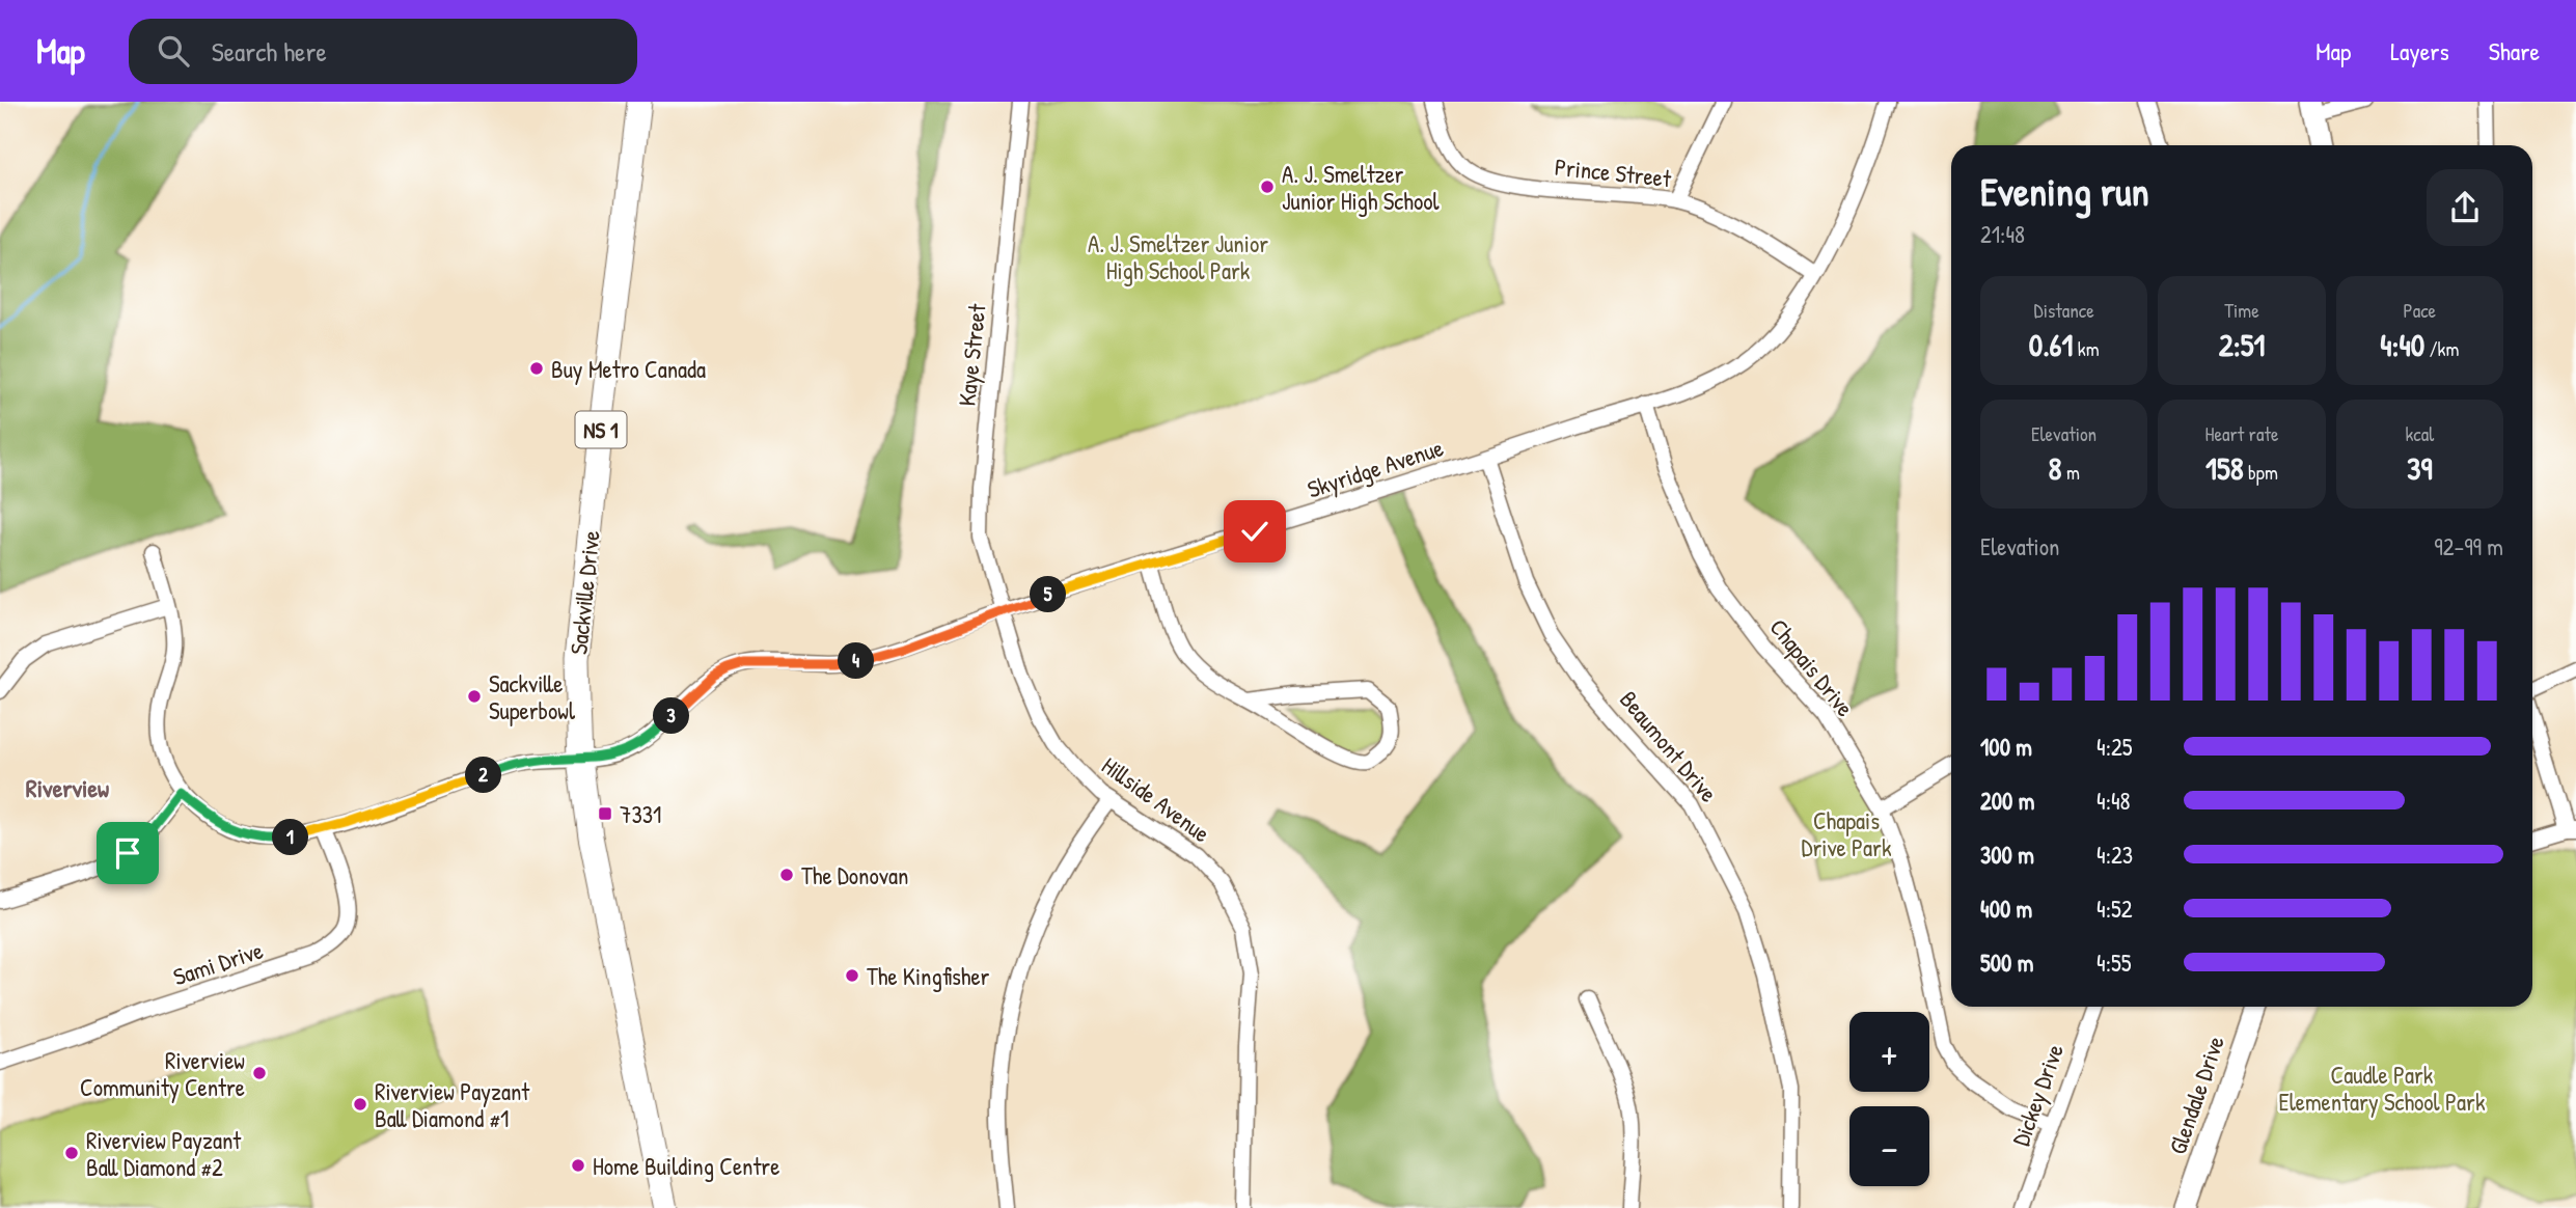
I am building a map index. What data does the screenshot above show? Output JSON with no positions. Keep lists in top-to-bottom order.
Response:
{
  "streets": {
    "main road": ["NS 1", "Sackville Drive", "Glendale Drive"],
    "street": [
      "Prince Street",
      "Kaye Street",
      "Skyridge Avenue",
      "Chapais Drive",
      "Beaumont Drive",
      "Hillside Avenue",
      "Sami Drive",
      "Dickey Drive"
    ]
  },
  "crossings": [
    ["Prince Street", "Skyridge Avenue"],
    ["Kaye Street", "Skyridge Avenue"],
    ["Kaye Street", "Hillside Avenue"],
    ["Skyridge Avenue", "Sackville Drive"],
    ["Skyridge Avenue", "Chapais Drive"],
    ["Skyridge Avenue", "Beaumont Drive"],
    ["Skyridge Avenue", "Hillside Avenue"],
    ["Skyridge Avenue", "Sami Drive"],
    ["Chapais Drive", "Dickey Drive"]
  ],
  "districts": ["Riverview"],
  "parks": ["A. J. Smeltzer Junior High School Park", "Chapais Drive Park", "Caudle Park Elementary School Park"],
  "places": {
    "other": [
      "A. J. Smeltzer Junior High School",
      "Buy Metro Canada",
      "Sackville Superbowl",
      "The Donovan",
      "The Kingfisher",
      "Riverview Community Centre",
      "Riverview Payzant Ball Diamond #1",
      "Riverview Payzant Ball Diamond #2",
      "Home Building Centre"
    ],
    "transit": ["7331"]
  },
  "page": {
    "header": "Map",
    "search": "Search here",
    "nav": ["Map", "Layers", "Share"],
    "heading": ["Evening run", "21:48"],
    "stats": [
      ["Distance", "0.61 km"],
      ["Time", "2:51"],
      ["Pace", "4:40 /km"],
      ["Elevation", "8 m"],
      ["Heart rate", "158 bpm"],
      ["kcal", "39"]
    ],
    "chart": ["Elevation", "92–99 m"],
    "pins": [
      "5",
      "4",
      "3",
      "2",
      "1"
    ],
    "list": [
      {
        "name": "100 m",
        "note": "4:25"
      },
      {
        "name": "200 m",
        "note": "4:48"
      },
      {
        "name": "300 m",
        "note": "4:23"
      },
      {
        "name": "400 m",
        "note": "4:52"
      },
      {
        "name": "500 m",
        "note": "4:55"
      }
    ],
    "map_buttons": ["+", "−"]
  }
}
